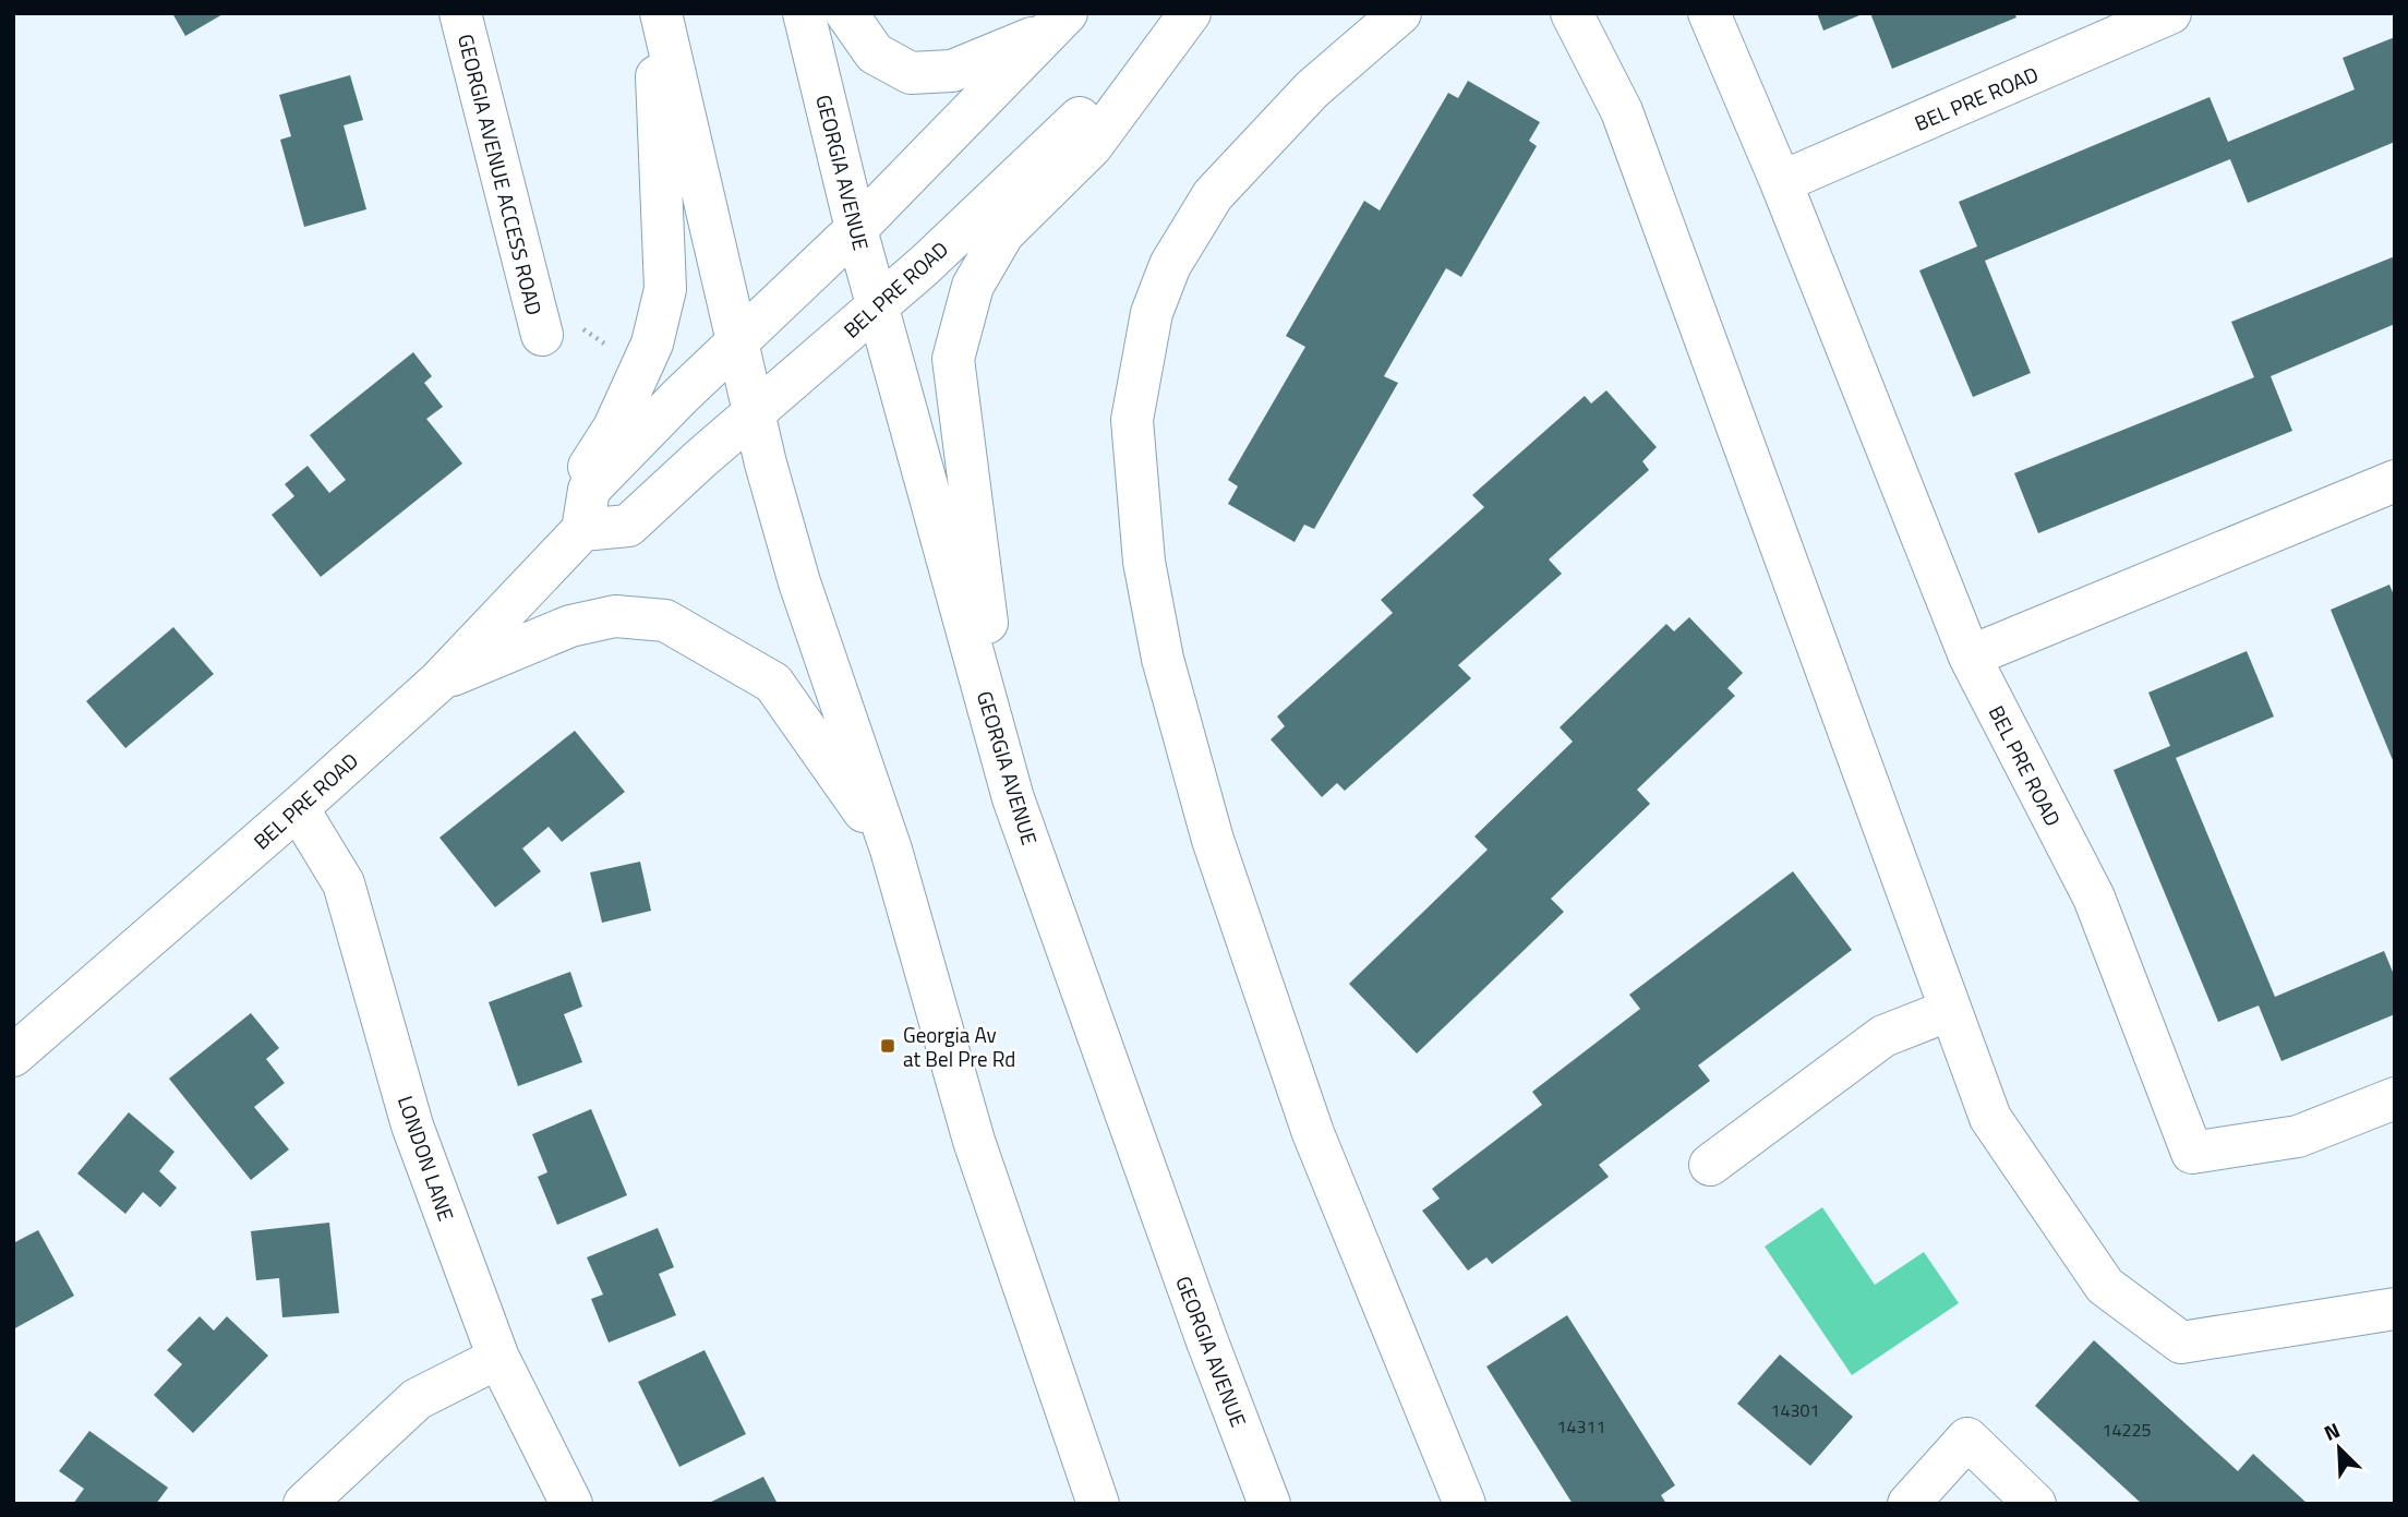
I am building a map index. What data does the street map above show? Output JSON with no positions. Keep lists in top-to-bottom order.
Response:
{
  "streets": {
    "main road": [
      "BEL PRE ROAD",
      "GEORGIA AVENUE",
      "GEORGIA AVENUE ACCESS ROAD",
      "LONDON LANE"
    ]
  },
  "crossings": [
    ["BEL PRE ROAD", "GEORGIA AVENUE"],
    ["BEL PRE ROAD", "LONDON LANE"]
  ],
  "places": {
    "transit": ["Georgia Av at Bel Pre Rd"]
  },
  "house_numbers": ["14301", "14311", "14225"],
  "north": "top left"
}
